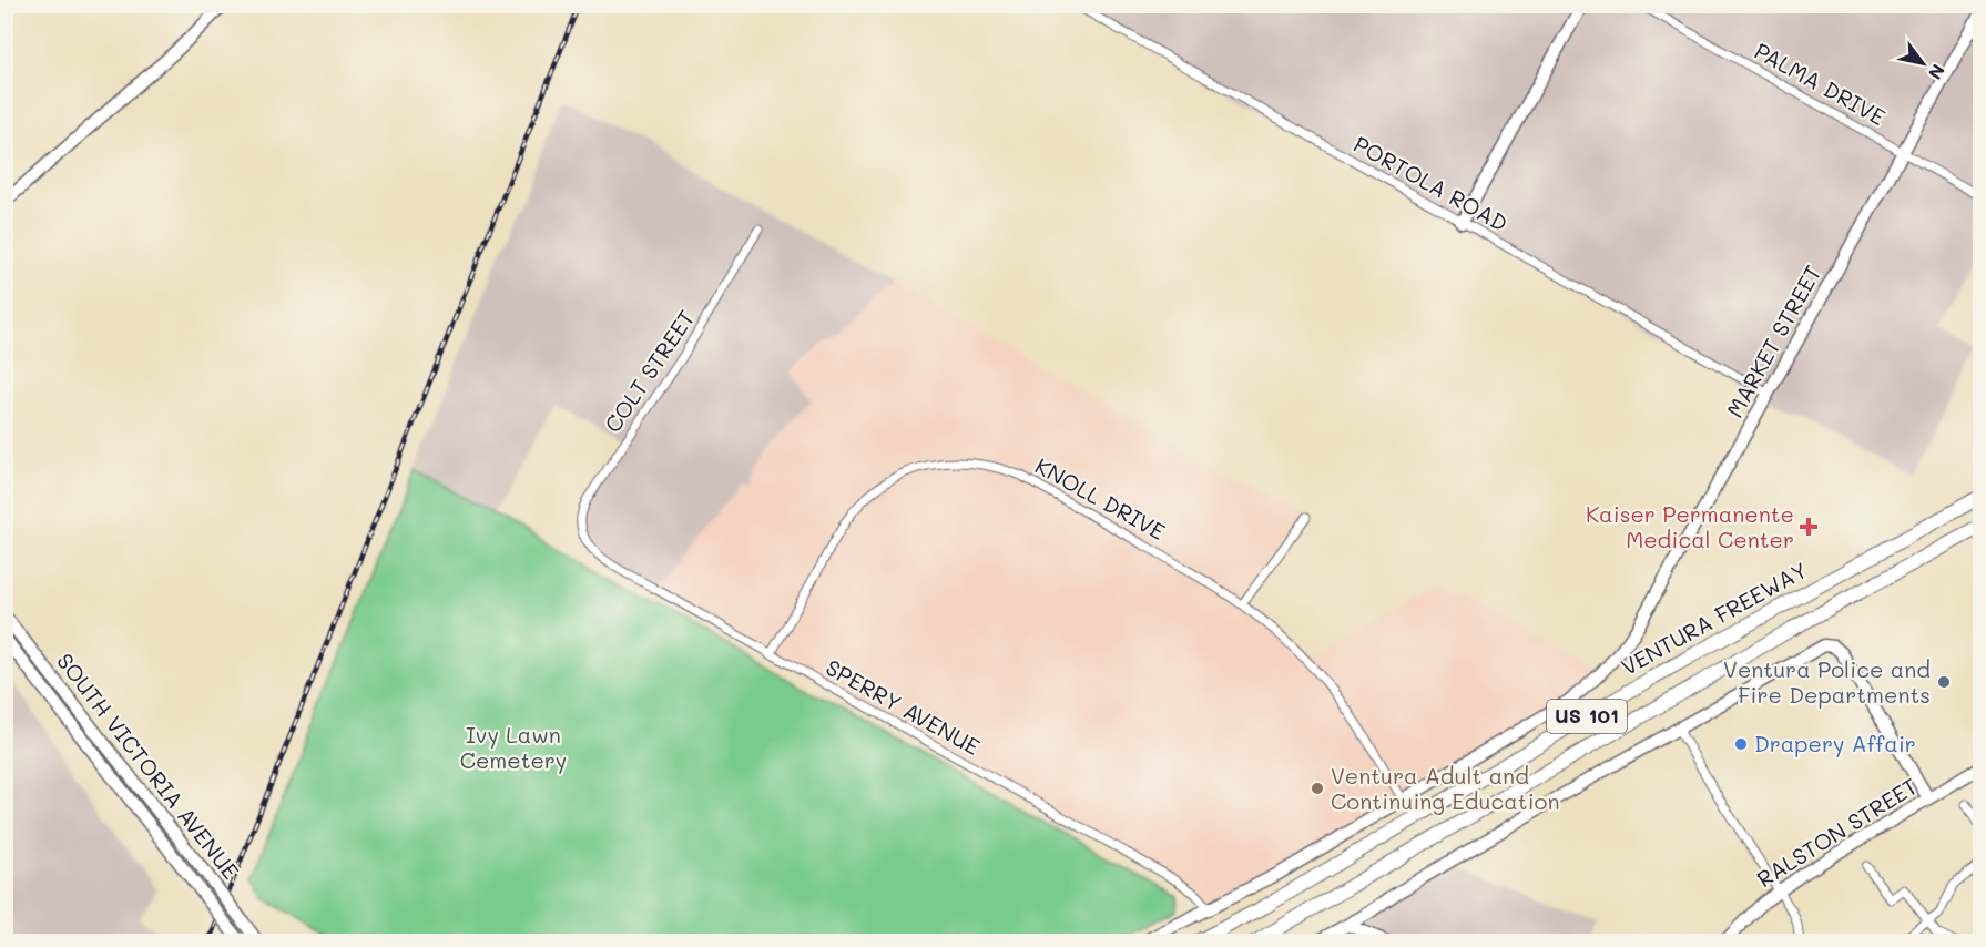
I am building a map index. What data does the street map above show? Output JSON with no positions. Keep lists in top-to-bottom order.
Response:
{
  "streets": {
    "highway": ["VENTURA FREEWAY", "US 101"],
    "street": [
      "PALMA DRIVE",
      "PORTOLA ROAD",
      "MARKET STREET",
      "COLT STREET",
      "KNOLL DRIVE",
      "SPERRY AVENUE",
      "SOUTH VICTORIA AVENUE",
      "RALSTON STREET"
    ]
  },
  "crossings": [
    ["PALMA DRIVE", "MARKET STREET"],
    ["PORTOLA ROAD", "MARKET STREET"],
    ["MARKET STREET", "KNOLL DRIVE"],
    ["MARKET STREET", "SPERRY AVENUE"],
    ["COLT STREET", "SPERRY AVENUE"],
    ["KNOLL DRIVE", "SPERRY AVENUE"]
  ],
  "parks": ["Ivy Lawn Cemetery"],
  "places": {
    "health": ["Kaiser Permanente Medical Center"],
    "other": ["Ventura Police and Fire Departments", "Drapery Affair", "Ventura Adult and Continuing Education"]
  },
  "north": "bottom right"
}
